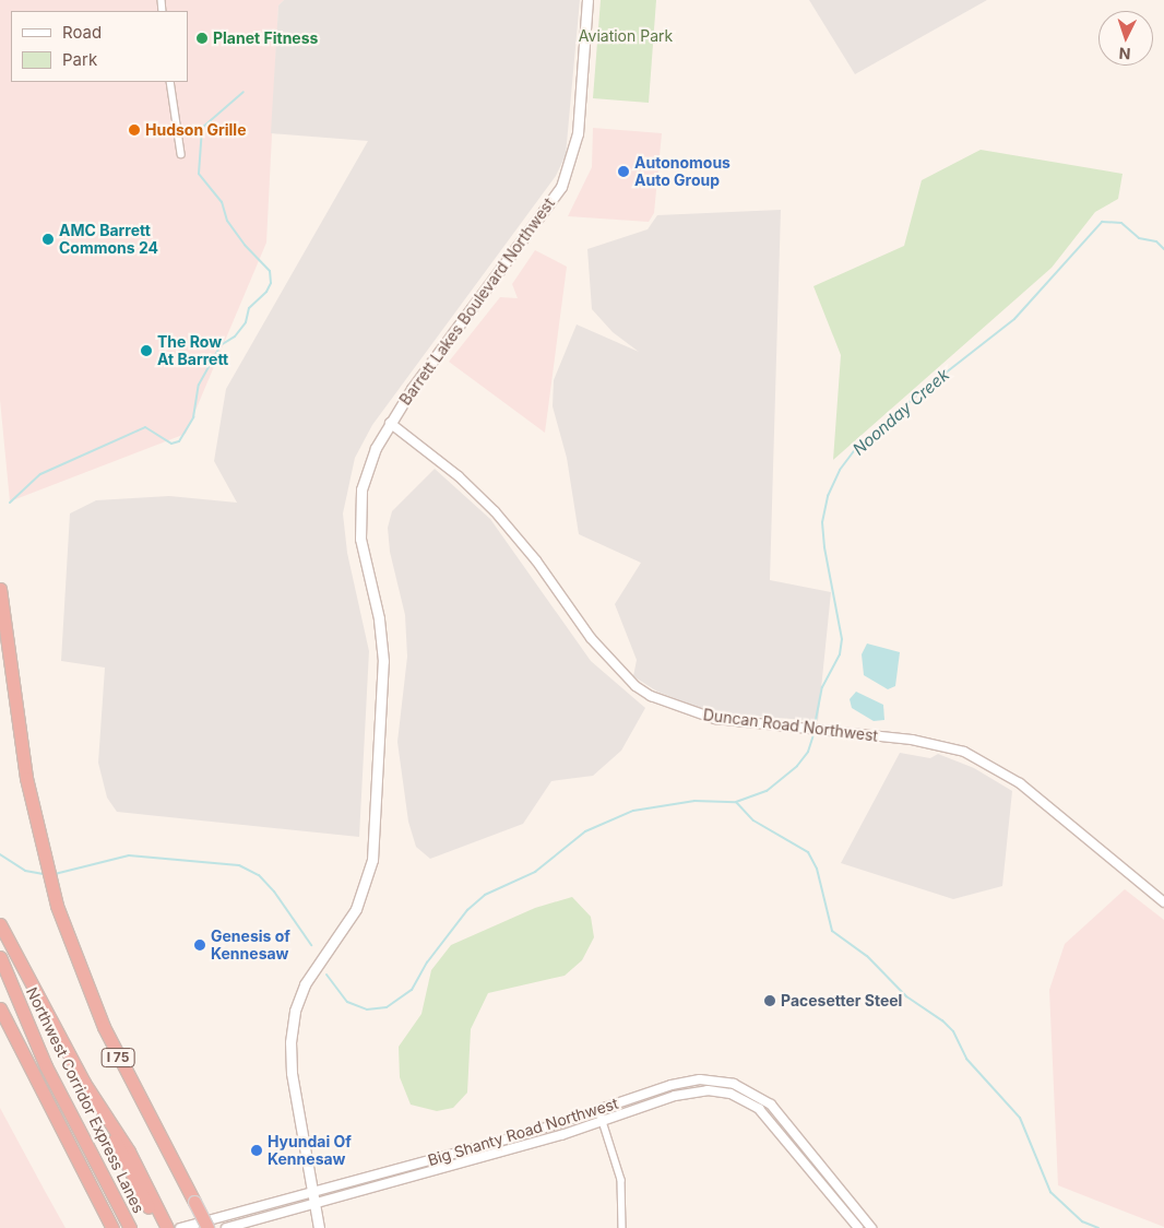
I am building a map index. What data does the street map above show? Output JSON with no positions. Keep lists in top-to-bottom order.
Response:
{
  "streets": {
    "highway": ["I 75", "Northwest Corridor Express Lanes"],
    "main road": ["Barrett Lakes Boulevard Northwest"],
    "street": ["Duncan Road Northwest", "Big Shanty Road Northwest"]
  },
  "crossings": [
    ["Barrett Lakes Boulevard Northwest", "Duncan Road Northwest"],
    ["Barrett Lakes Boulevard Northwest", "Big Shanty Road Northwest"]
  ],
  "water": ["Noonday Creek"],
  "parks": ["Aviation Park"],
  "places": [
    "Planet Fitness",
    "Hudson Grille",
    "Autonomous Auto Group",
    "AMC Barrett Commons 24",
    "The Row At Barrett",
    "Genesis of Kennesaw",
    "Pacesetter Steel",
    "Hyundai Of Kennesaw"
  ],
  "legend": ["Road", "Park"],
  "north": "bottom"
}
